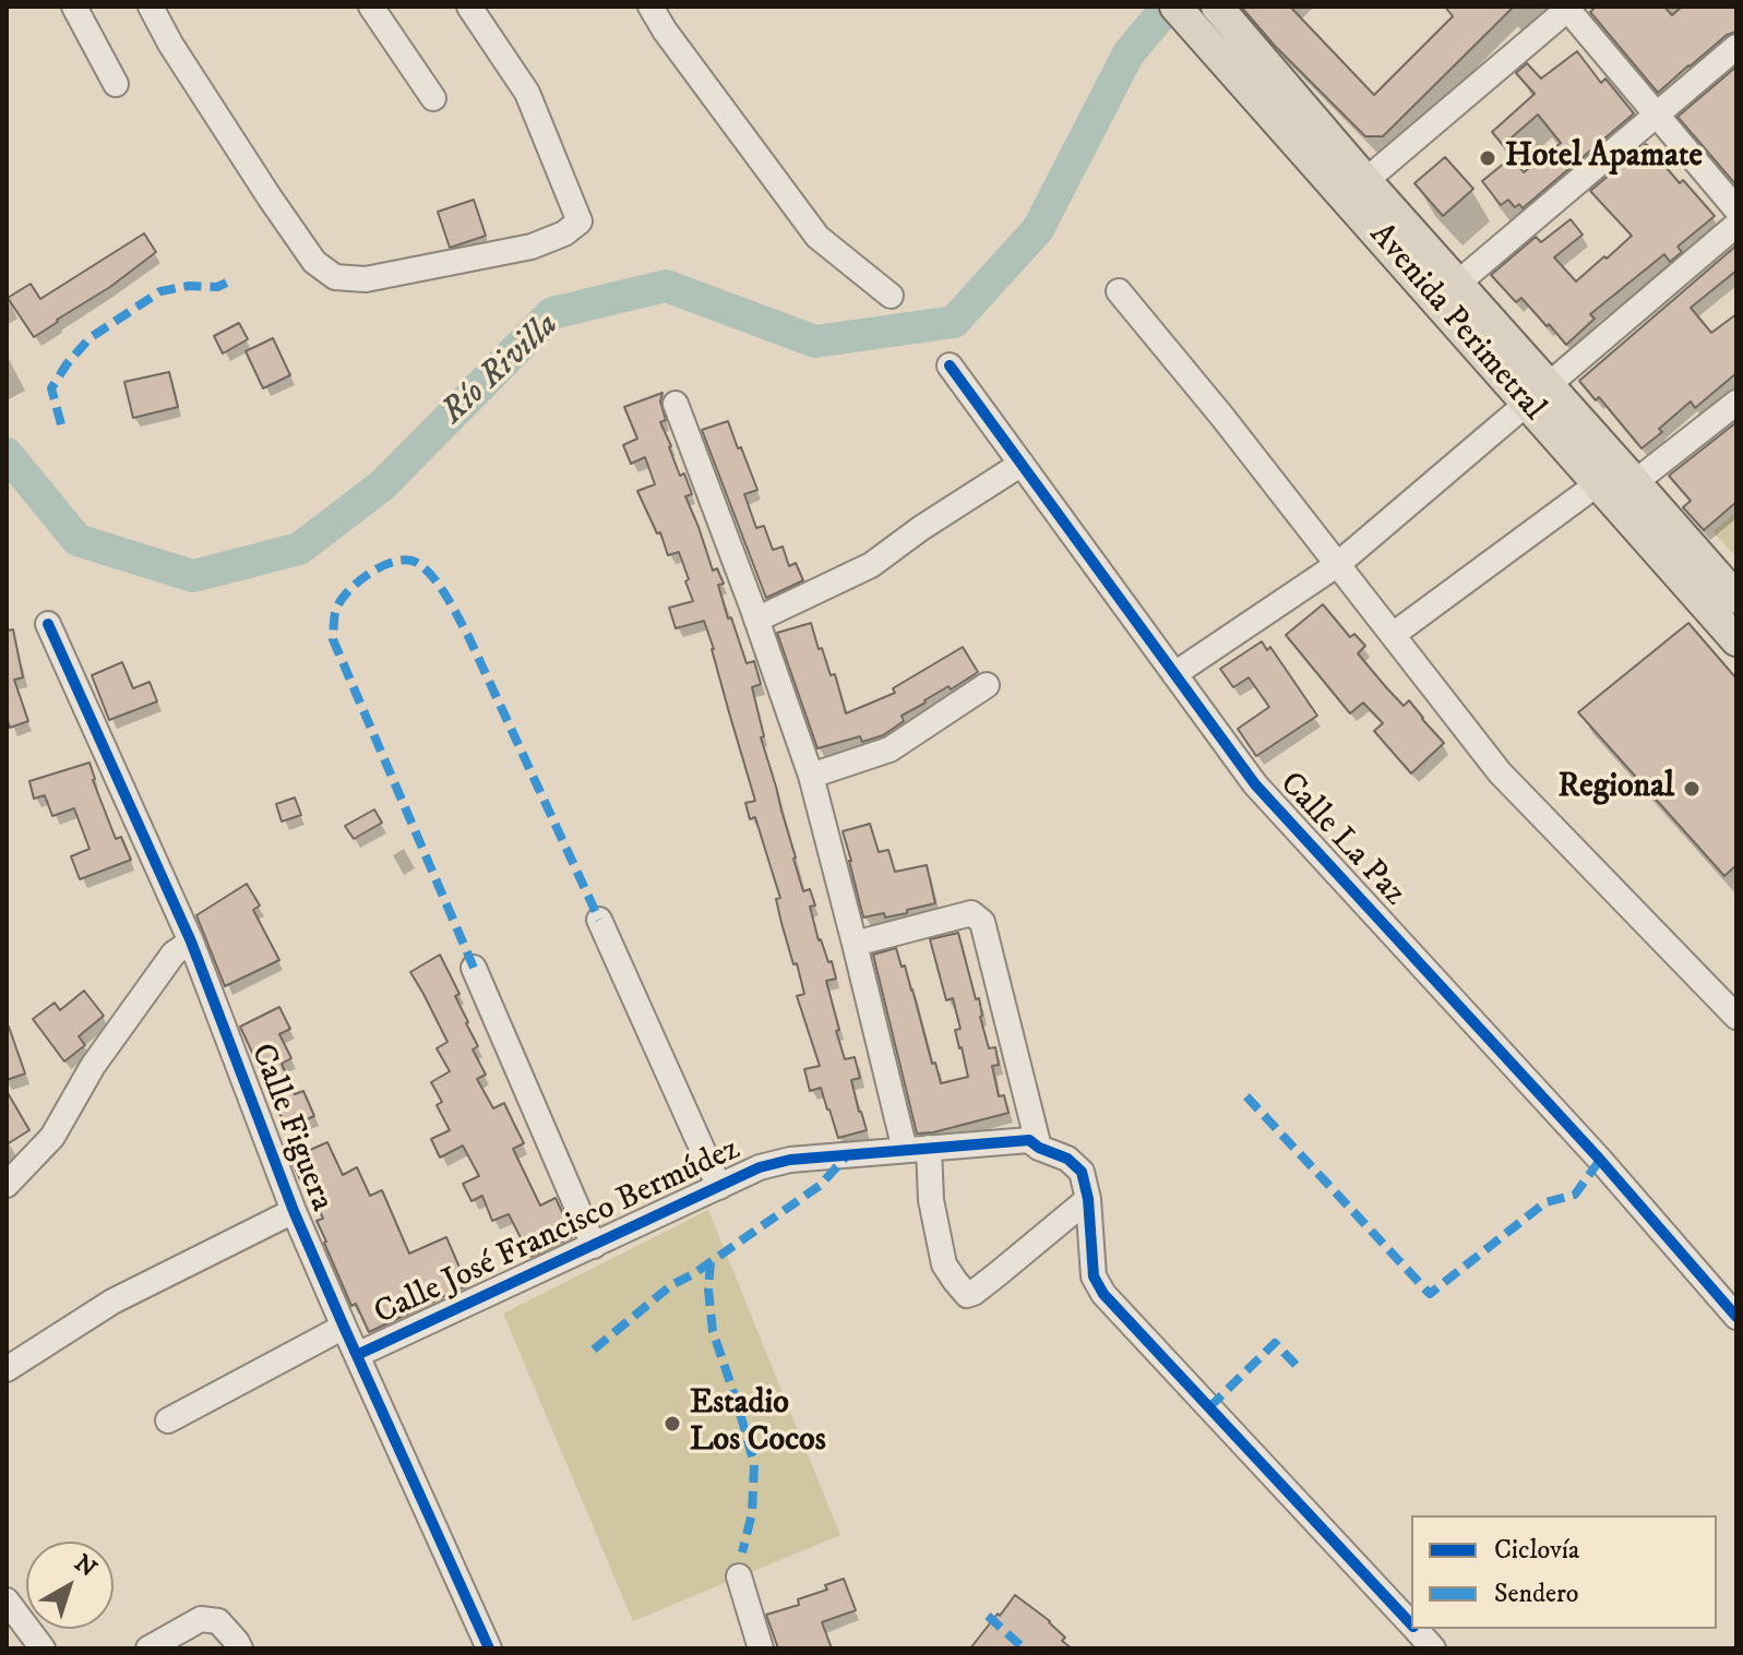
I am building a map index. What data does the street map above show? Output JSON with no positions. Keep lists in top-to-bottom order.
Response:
{
  "streets": {
    "main road": ["Avenida Perimetral"],
    "street": ["Calle La Paz", "Calle Figuera", "Calle José Francisco Bermúdez"]
  },
  "crossings": [
    ["Calle Figuera", "Calle José Francisco Bermúdez"]
  ],
  "water": ["Río Rivilla"],
  "places": ["Hotel Apamate", "Regional", "Estadio Los Cocos"],
  "legend": ["Ciclovía", "Sendero"],
  "north": "top right"
}
